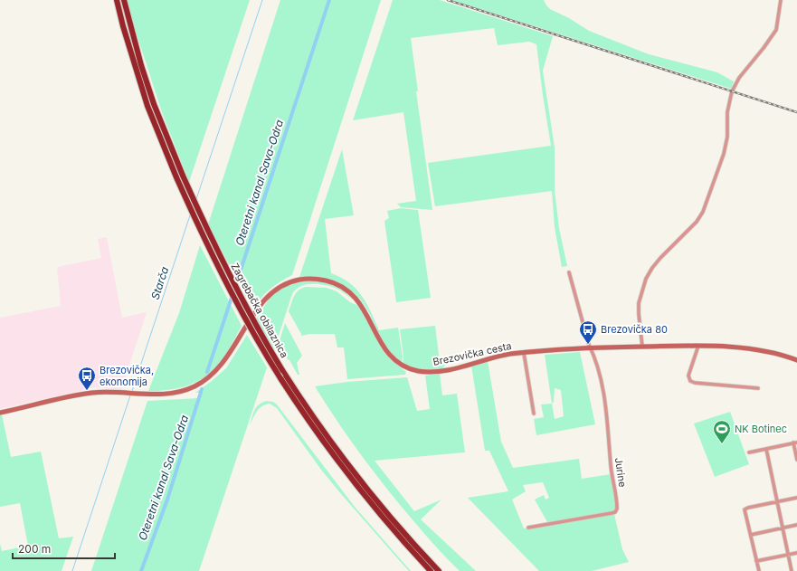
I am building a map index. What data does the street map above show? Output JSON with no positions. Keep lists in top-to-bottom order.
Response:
{
  "streets": {
    "highway": ["Zagrebačka obilaznica"],
    "main road": ["Brezovička cesta"],
    "street": ["Jurine"]
  },
  "crossings": [
    ["Brezovička cesta", "Jurine"]
  ],
  "water": ["Oteretni kanal Sava-Odra", "Starča"],
  "places": {
    "bus stop": ["Brezovička 80", "Brezovička, ekonomija"],
    "sports": ["NK Botinec"]
  },
  "scale_bar": "200 m"
}
